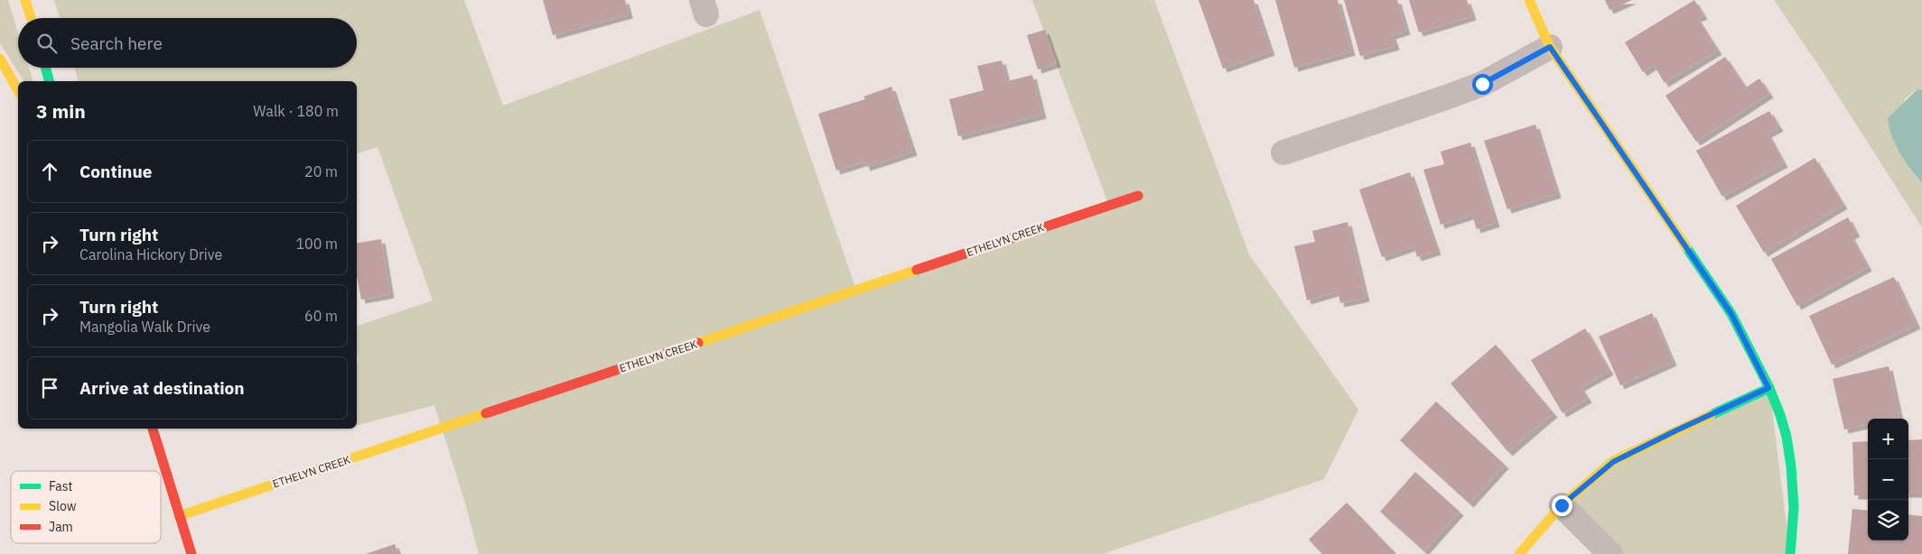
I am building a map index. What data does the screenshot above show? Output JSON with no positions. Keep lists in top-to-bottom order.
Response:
{
  "streets": {
    "street": ["ETHELYN CREEK"]
  },
  "legend": ["Fast", "Slow", "Jam"],
  "page": {
    "search": "Search here",
    "heading": ["3 min", "Walk · 180 m"],
    "list": [
      ["Continue", "20 m"],
      ["Turn right", "Carolina Hickory Drive", "100 m"],
      ["Turn right", "Mangolia Walk Drive", "60 m"],
      "Arrive at destination"
    ],
    "map_buttons": ["+", "−"]
  }
}
